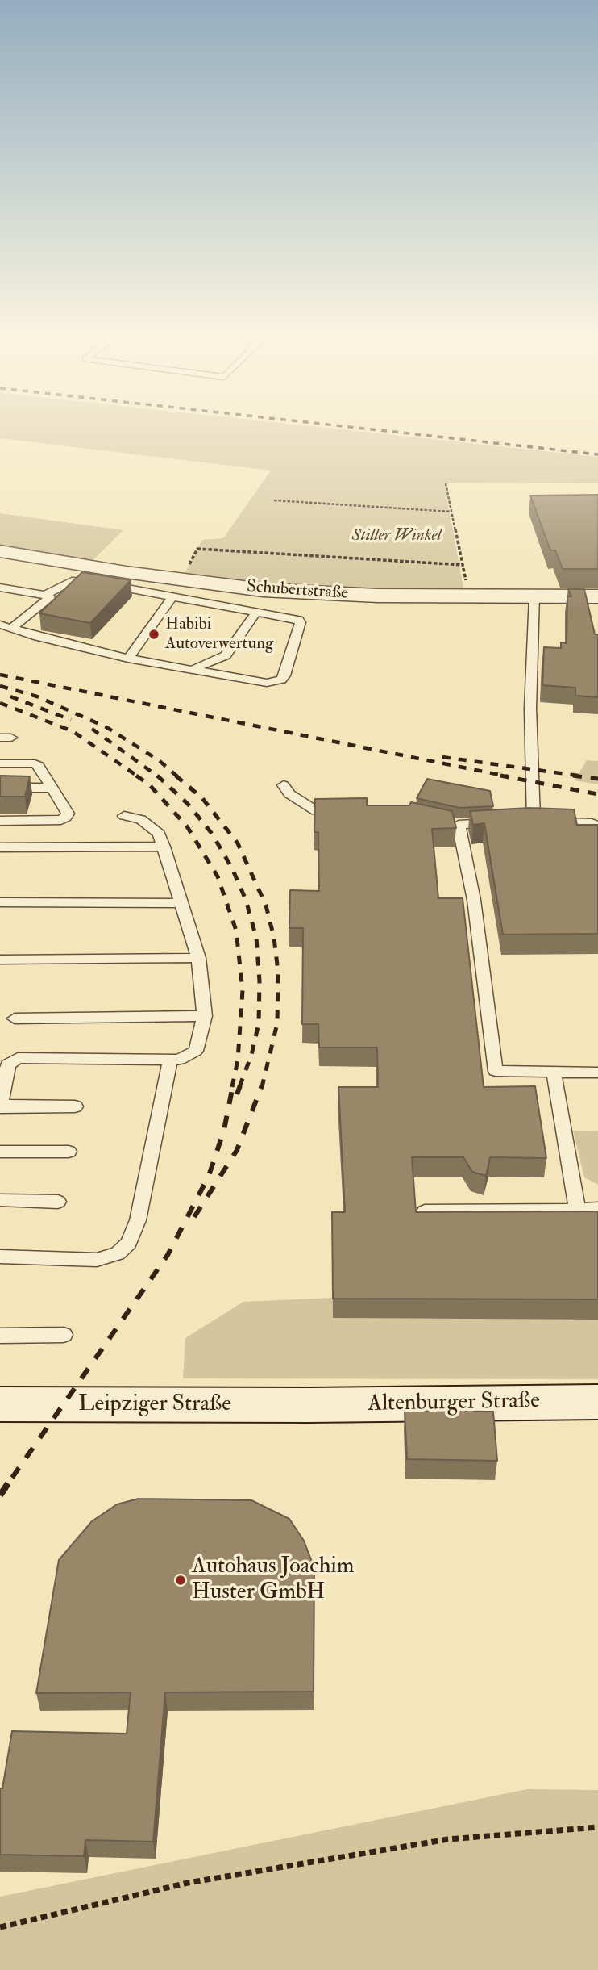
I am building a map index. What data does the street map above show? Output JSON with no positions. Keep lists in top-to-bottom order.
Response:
{
  "streets": {
    "street": ["Schubertstraße", "Altenburger Straße", "Leipziger Straße"]
  },
  "crossings": [
    ["Altenburger Straße", "Leipziger Straße"]
  ],
  "parks": ["Stiller Winkel"],
  "places": ["Habibi Autoverwertung", "Autohaus Joachim Huster GmbH"]
}
